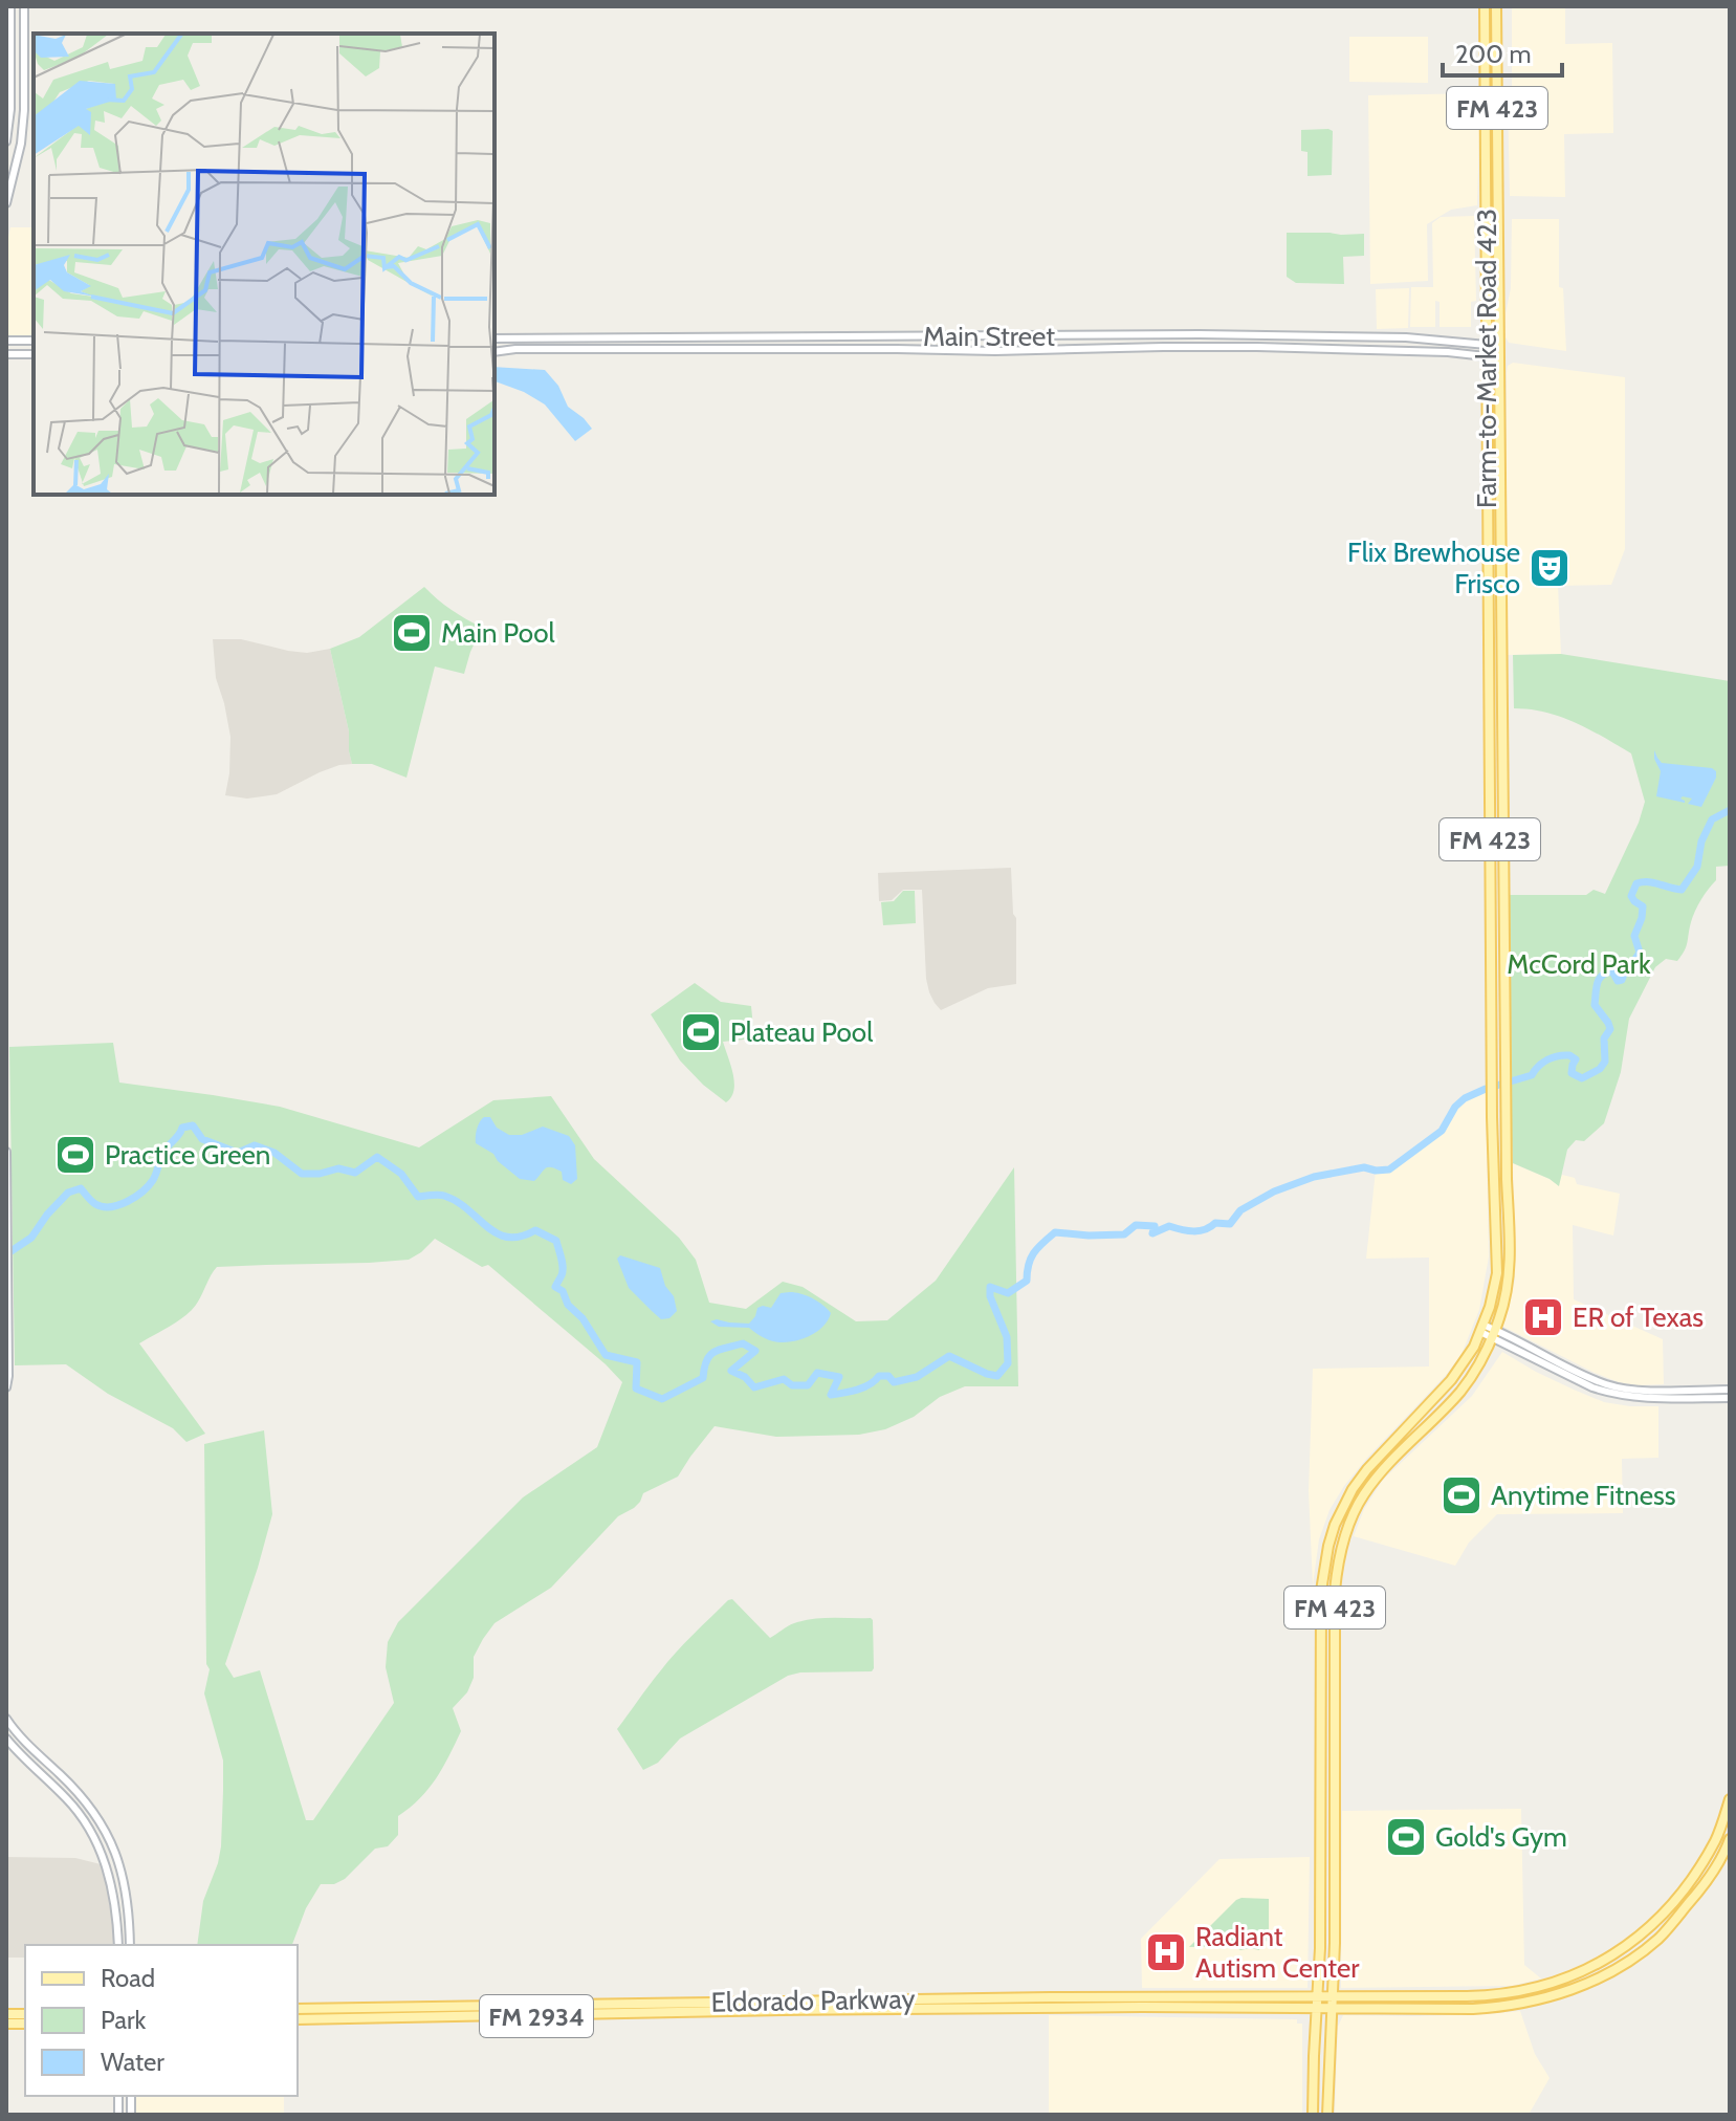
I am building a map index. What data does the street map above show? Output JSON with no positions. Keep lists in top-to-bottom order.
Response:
{
  "streets": {
    "main road": [
      "FM 423",
      "Main Street",
      "Farm-to-Market Road 423",
      "Eldorado Parkway",
      "FM 2934"
    ]
  },
  "crossings": [
    ["Main Street", "Farm-to-Market Road 423"],
    ["Farm-to-Market Road 423", "Eldorado Parkway"]
  ],
  "parks": ["McCord Park"],
  "places": {
    "theatre": ["Flix Brewhouse Frisco"],
    "sports": [
      "Main Pool",
      "Plateau Pool",
      "Practice Green",
      "Anytime Fitness",
      "Gold's Gym"
    ],
    "hospital": ["ER of Texas", "Radiant Autism Center"]
  },
  "legend": ["Road", "Park", "Water"],
  "scale_bar": "200 m"
}
